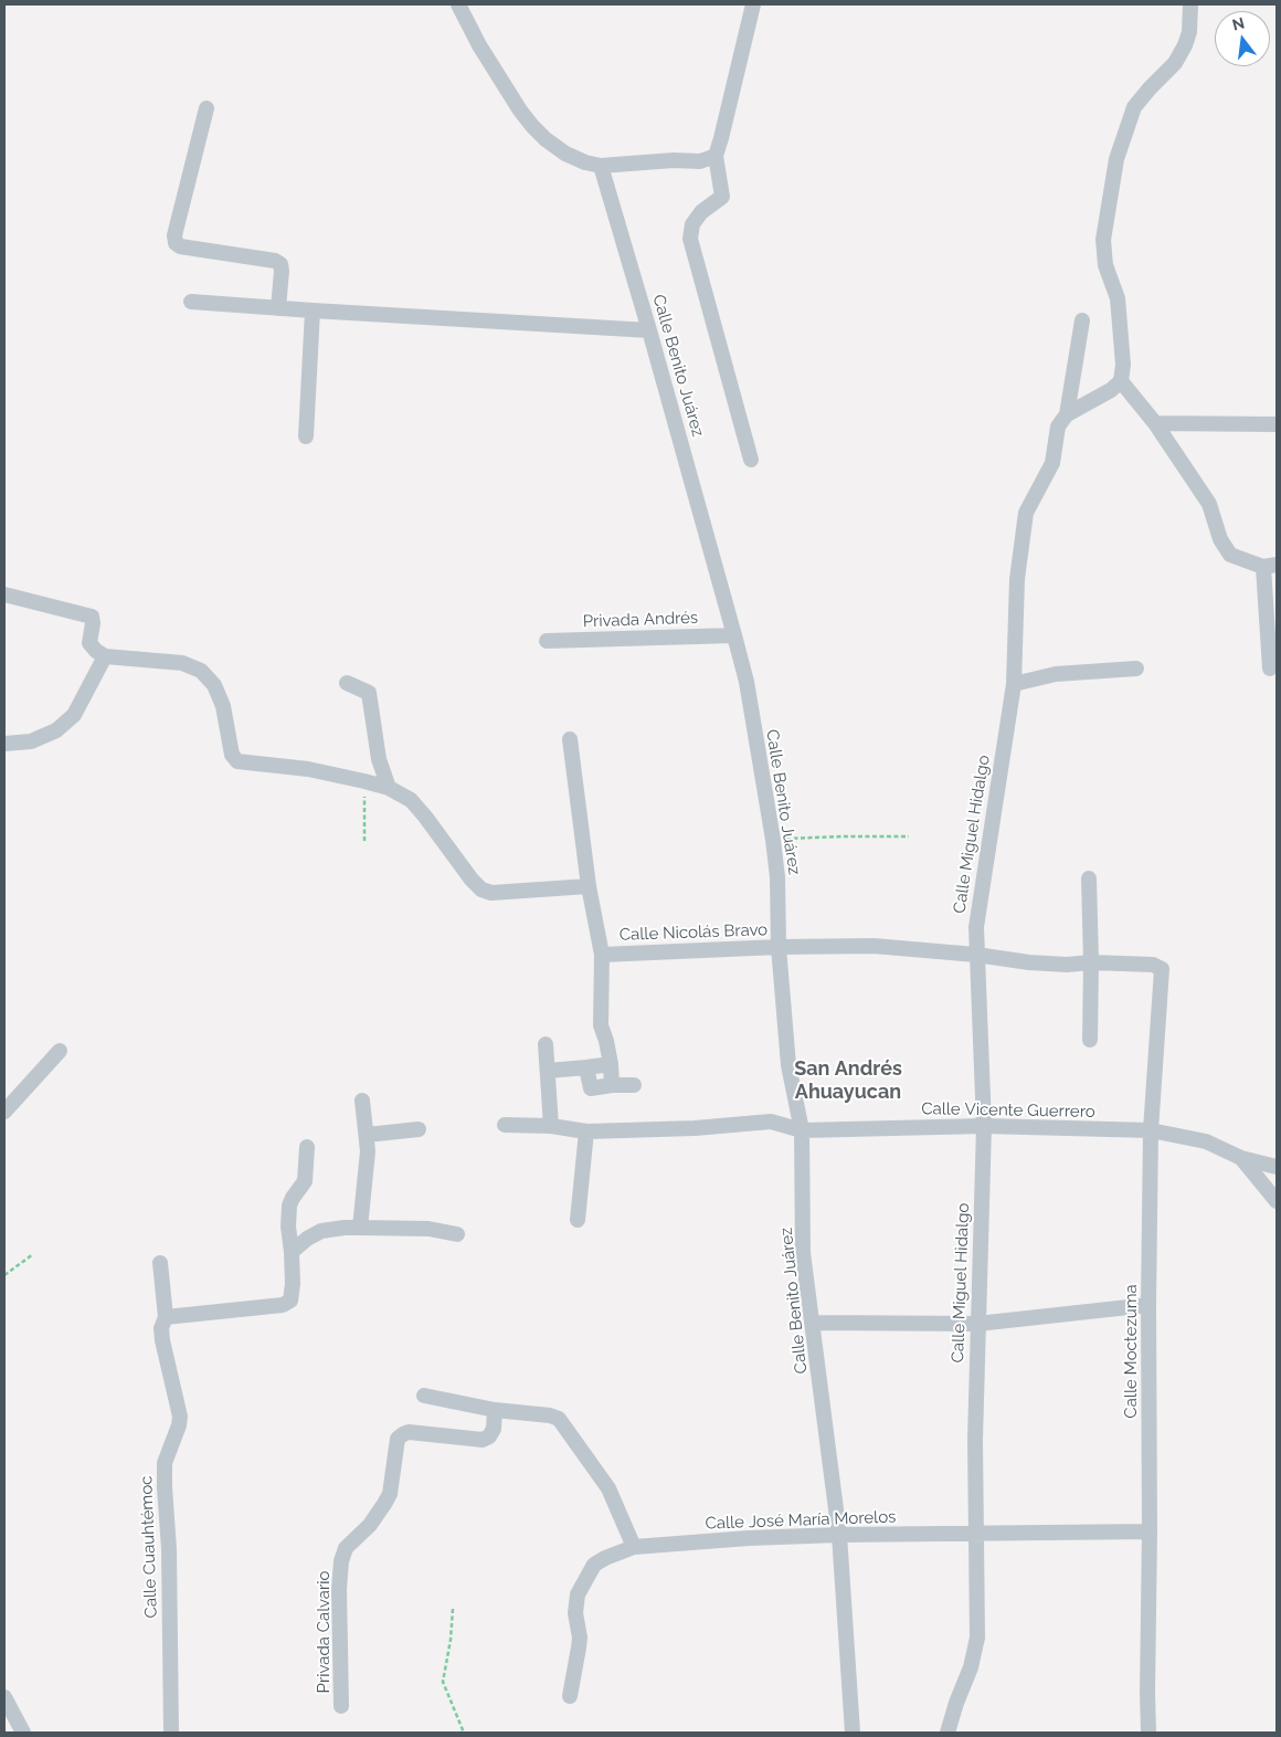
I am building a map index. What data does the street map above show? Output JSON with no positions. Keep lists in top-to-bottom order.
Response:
{
  "streets": {
    "street": [
      "Calle Benito Juárez",
      "Privada Andrés",
      "Calle Miguel Hidalgo",
      "Calle Nicolás Bravo",
      "Calle Vicente Guerrero",
      "Calle Moctezuma",
      "Calle José María Morelos",
      "Calle Cuauhtémoc",
      "Privada Calvario"
    ]
  },
  "crossings": [
    ["Calle Benito Juárez", "Privada Andrés"],
    ["Calle Benito Juárez", "Calle Nicolás Bravo"],
    ["Calle Benito Juárez", "Calle Vicente Guerrero"],
    ["Calle Benito Juárez", "Calle José María Morelos"],
    ["Calle Miguel Hidalgo", "Calle Nicolás Bravo"],
    ["Calle Miguel Hidalgo", "Calle Vicente Guerrero"],
    ["Calle Miguel Hidalgo", "Calle José María Morelos"],
    ["Calle Nicolás Bravo", "Calle Moctezuma"],
    ["Calle Vicente Guerrero", "Calle Moctezuma"],
    ["Calle Moctezuma", "Calle José María Morelos"]
  ],
  "districts": ["San Andrés Ahuayucan"],
  "north": "top"
}
